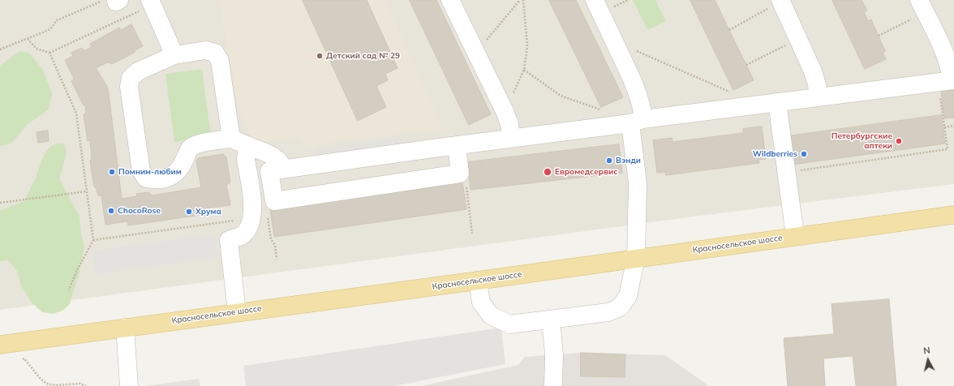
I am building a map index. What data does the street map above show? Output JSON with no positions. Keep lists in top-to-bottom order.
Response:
{
  "streets": {
    "main road": ["Красносельское шоссе"]
  },
  "places": [
    "Детский сад № 29",
    "Петербургские аптеки",
    "Wildberries",
    "Вэнди",
    "Помним-любим",
    "Евромедсервис",
    "ChocoRose",
    "Хрума"
  ],
  "north": "top"
}
